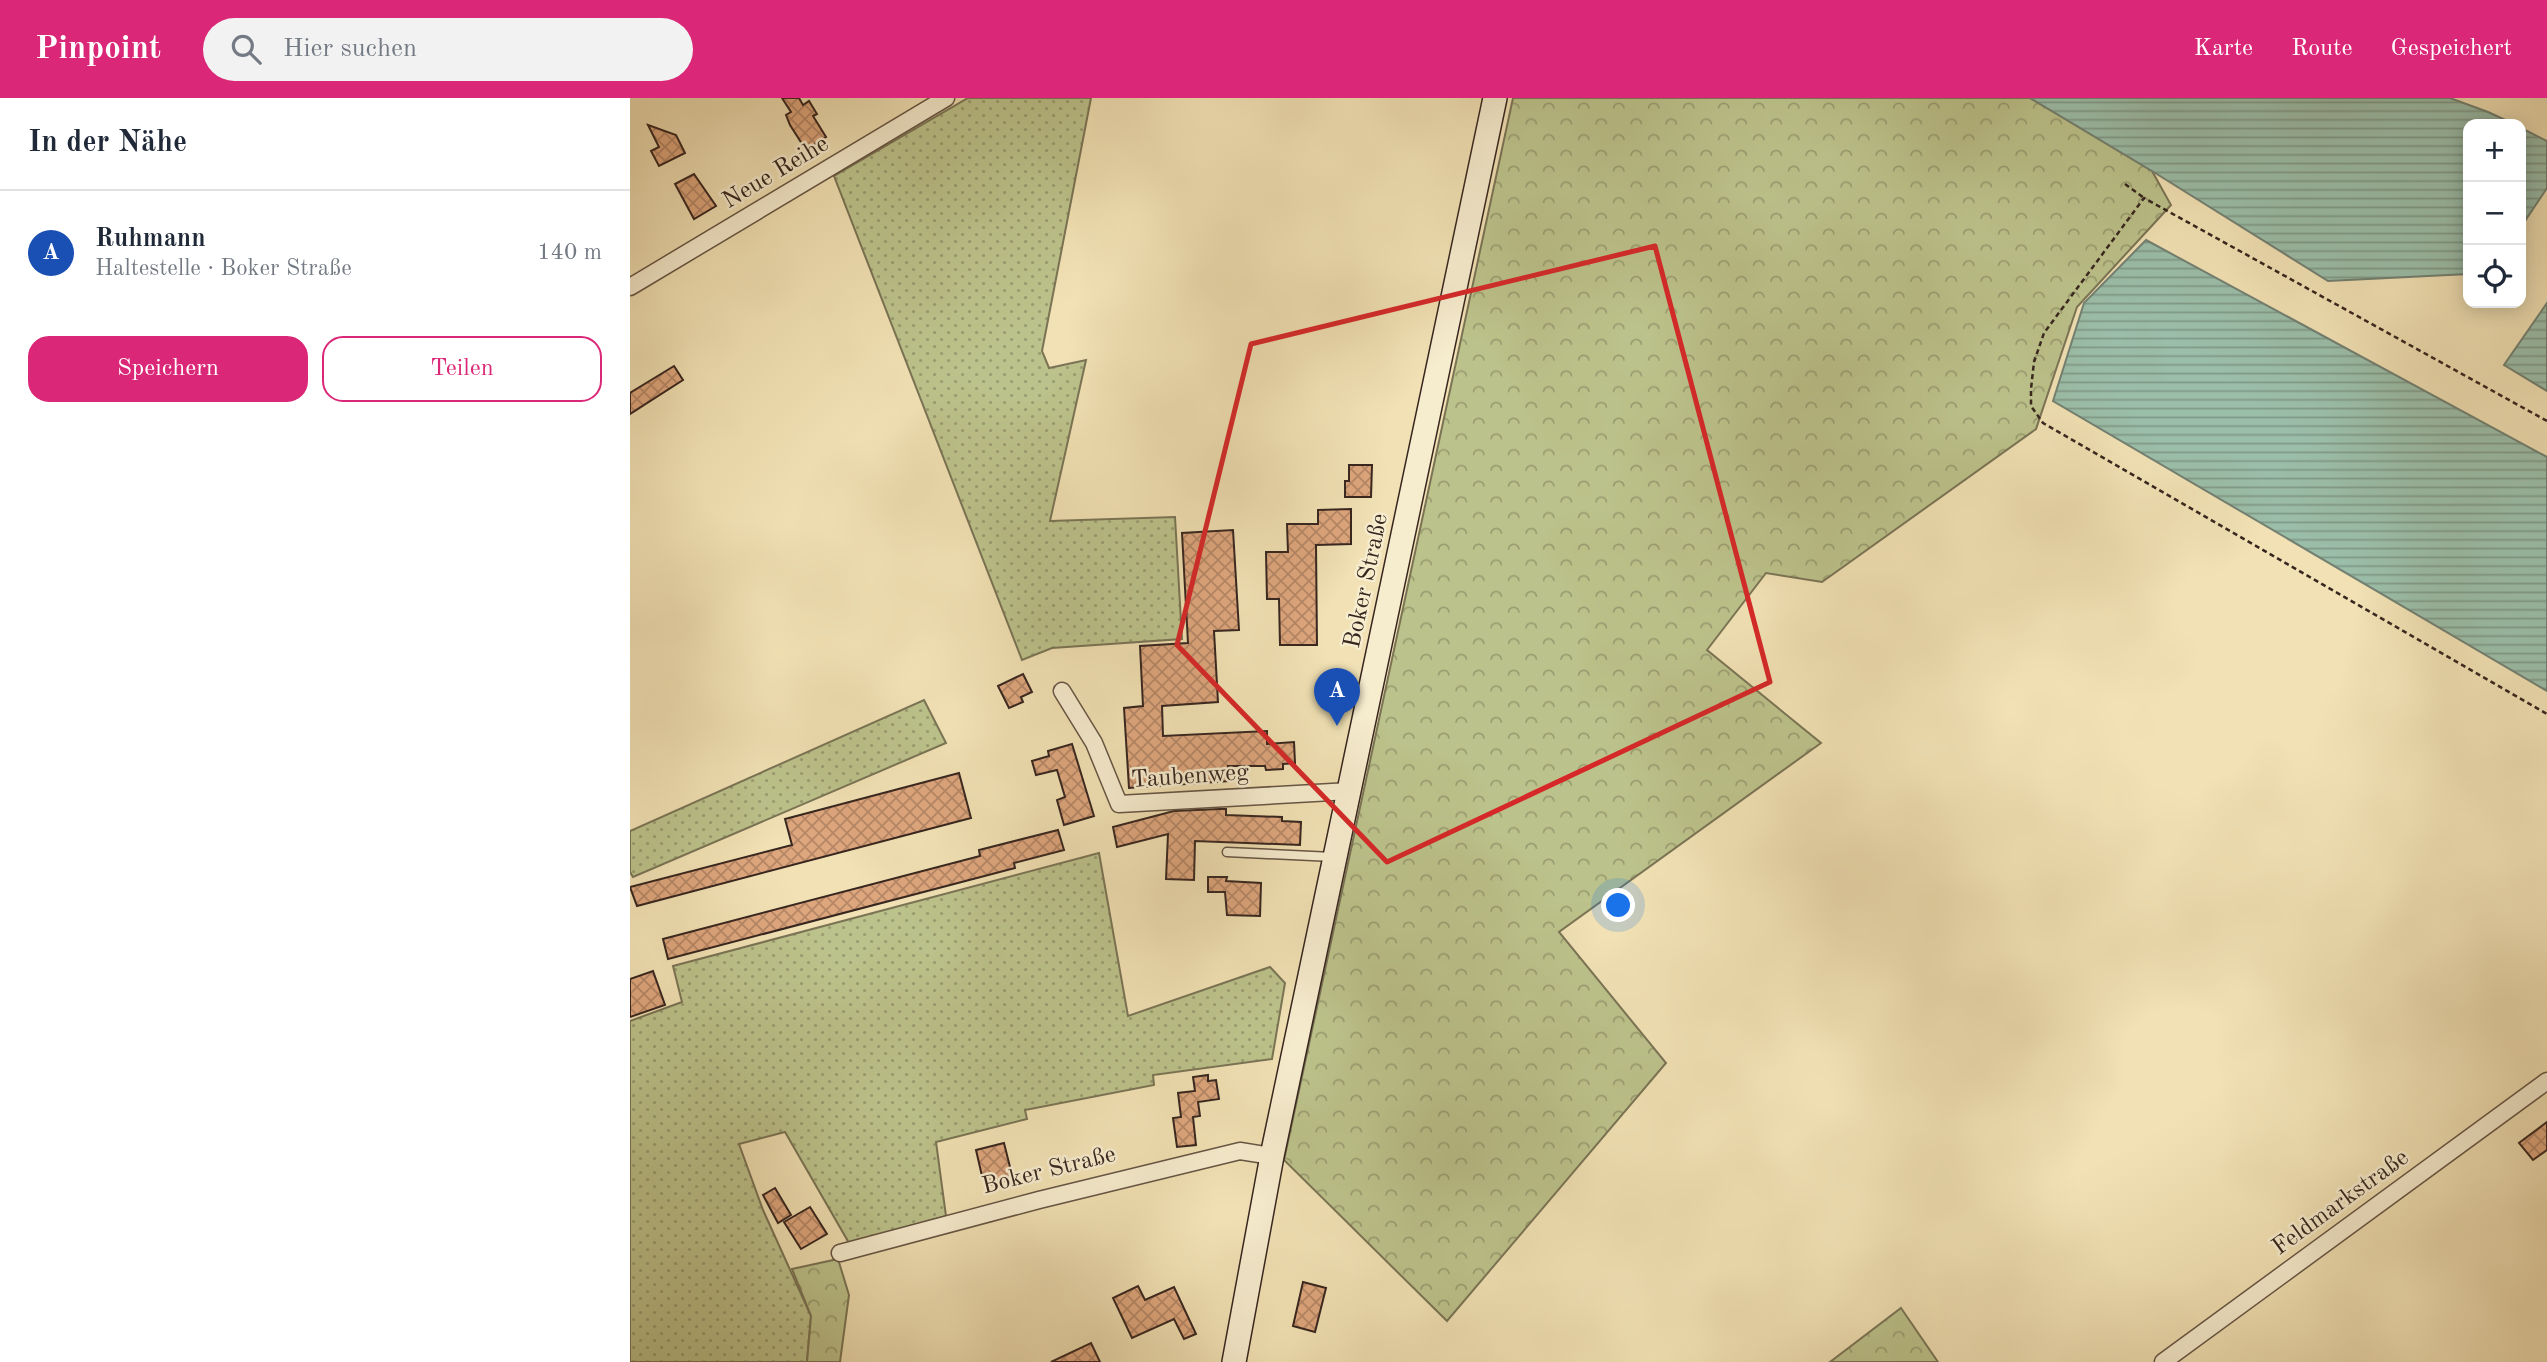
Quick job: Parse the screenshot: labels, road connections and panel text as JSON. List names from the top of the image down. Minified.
{"streets":{"main road":["Boker Straße"],"street":["Neue Reihe","Taubenweg","Feldmarkstraße"]},"crossings":[["Boker Straße","Taubenweg"]],"page":{"header":"Pinpoint","search":"Hier suchen","nav":["Karte","Route","Gespeichert"],"heading":"In der Nähe","map_buttons":["+","−"],"list":[{"mark":"A","name":"Ruhmann","note":"Haltestelle · Boker Straße","value":"140 m"}],"buttons":["Speichern","Teilen"],"pins":"A"}}
